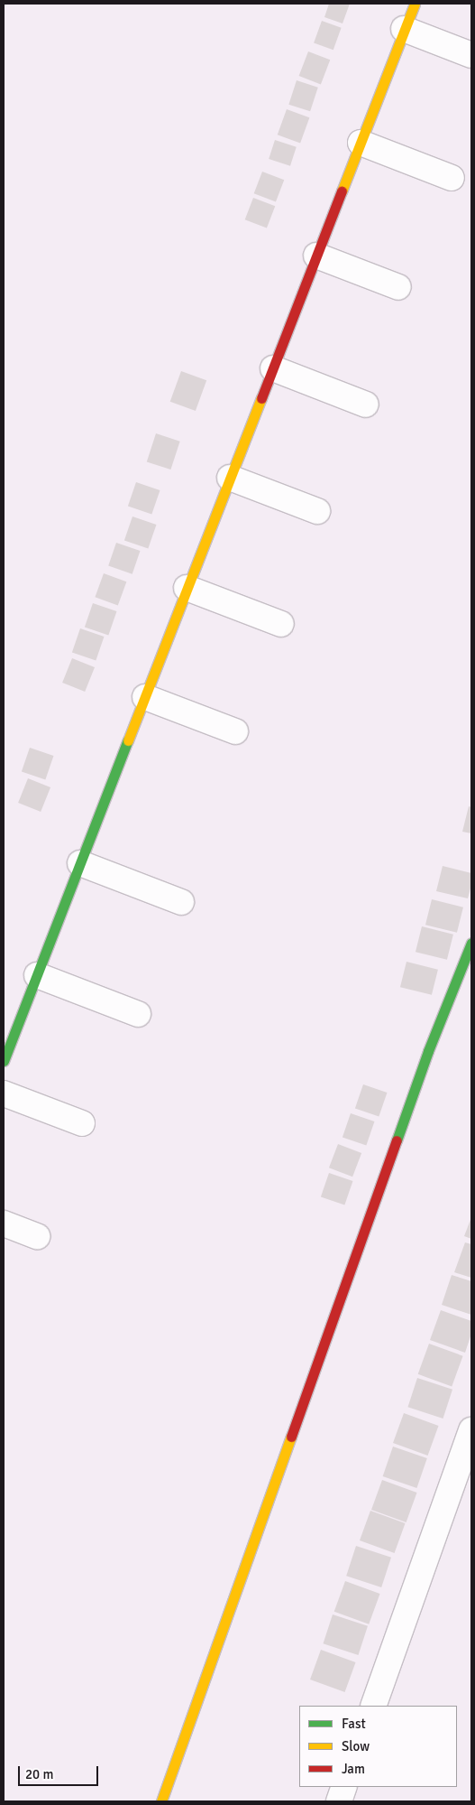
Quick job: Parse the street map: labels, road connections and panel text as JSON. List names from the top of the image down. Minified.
{"legend":["Fast","Slow","Jam"],"scale_bar":"20 m"}
